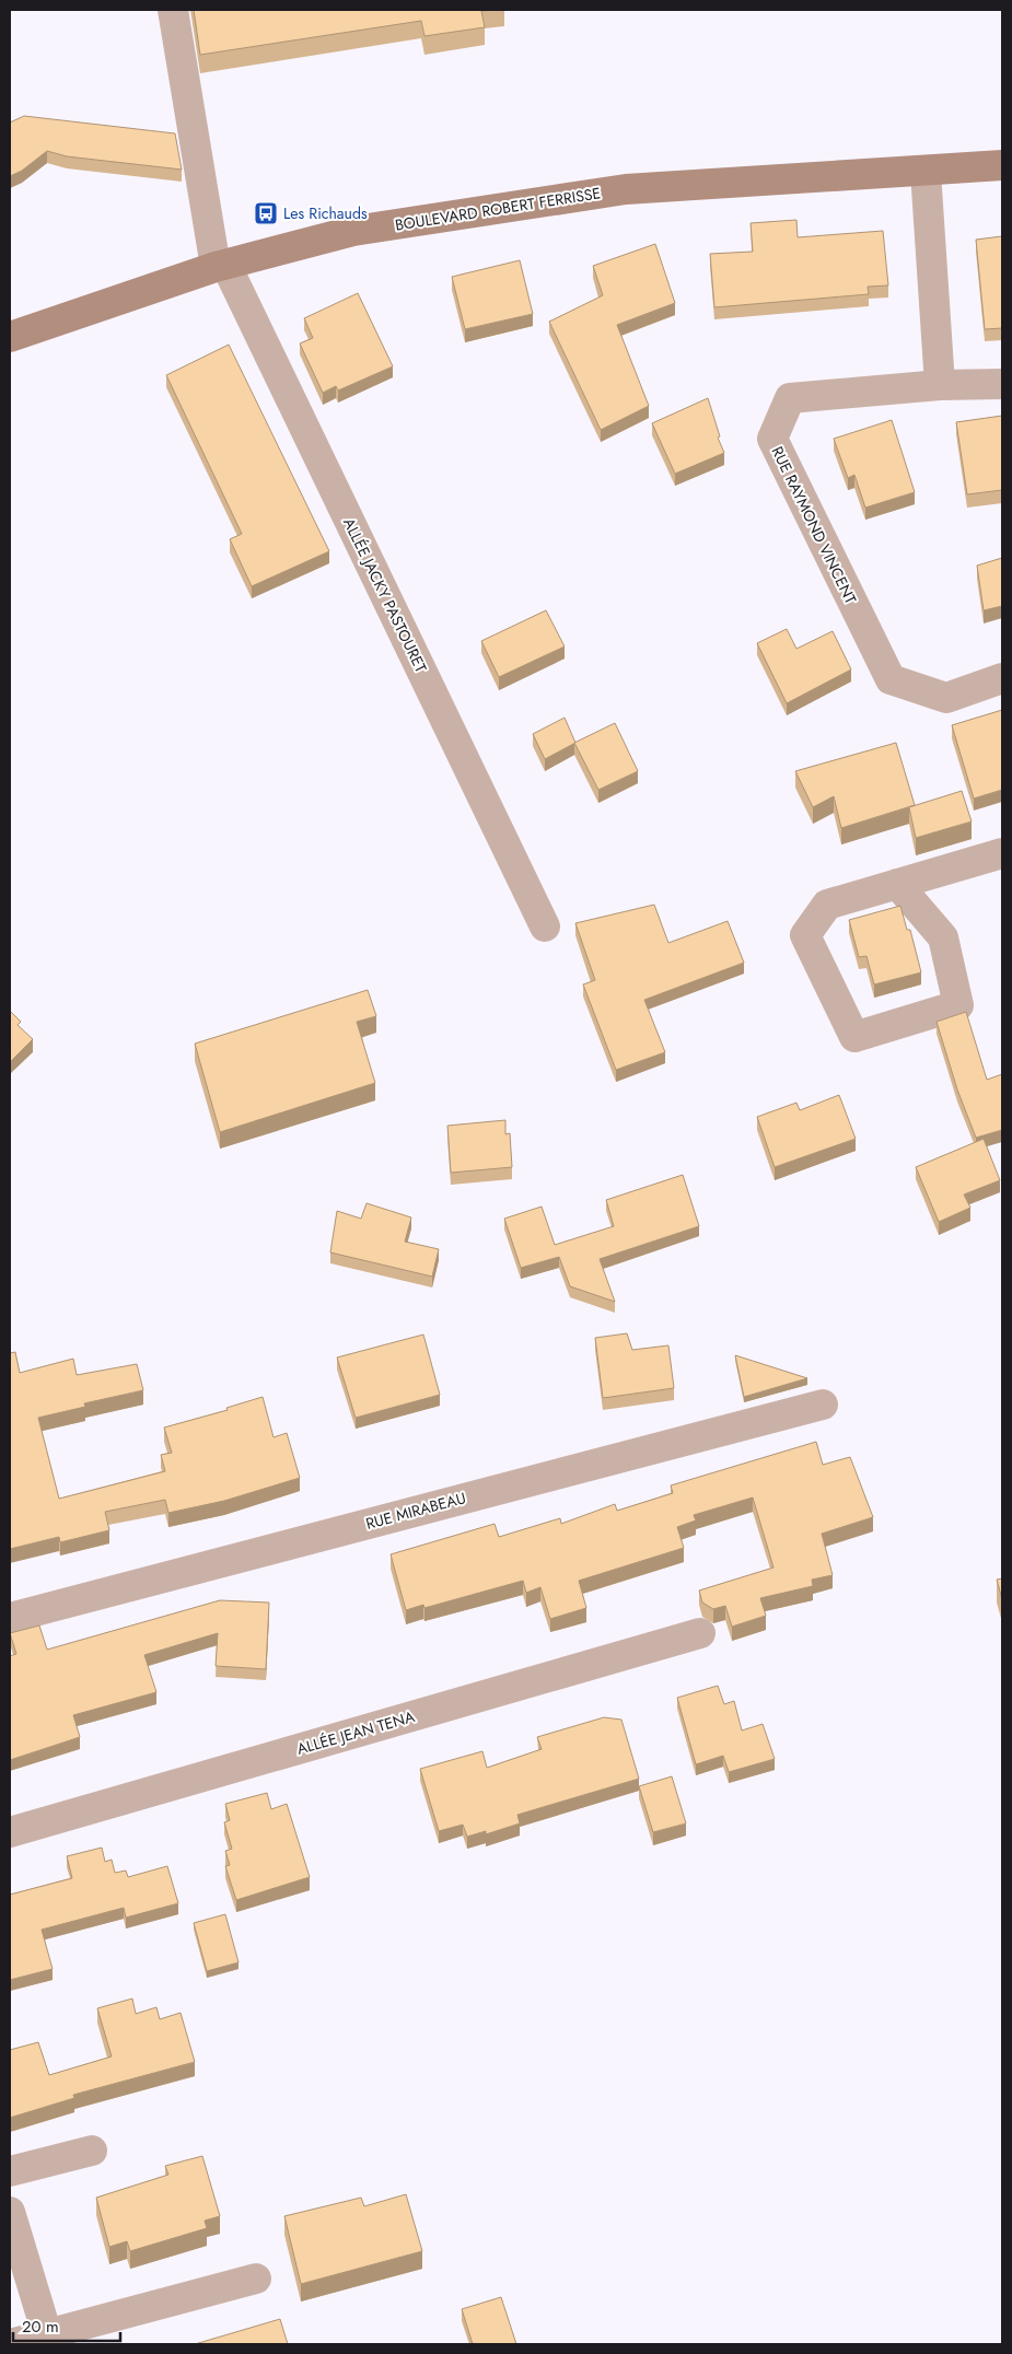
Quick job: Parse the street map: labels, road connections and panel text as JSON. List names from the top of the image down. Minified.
{"streets":{"street":["BOULEVARD ROBERT FERRISSE","RUE RAYMOND VINCENT","ALLÉE JACKY PASTOURET","RUE MIRABEAU","ALLÉE JEAN TENA"]},"crossings":[["BOULEVARD ROBERT FERRISSE","ALLÉE JACKY PASTOURET"]],"places":{"bus stop":["Les Richauds"]},"scale_bar":"20 m"}
